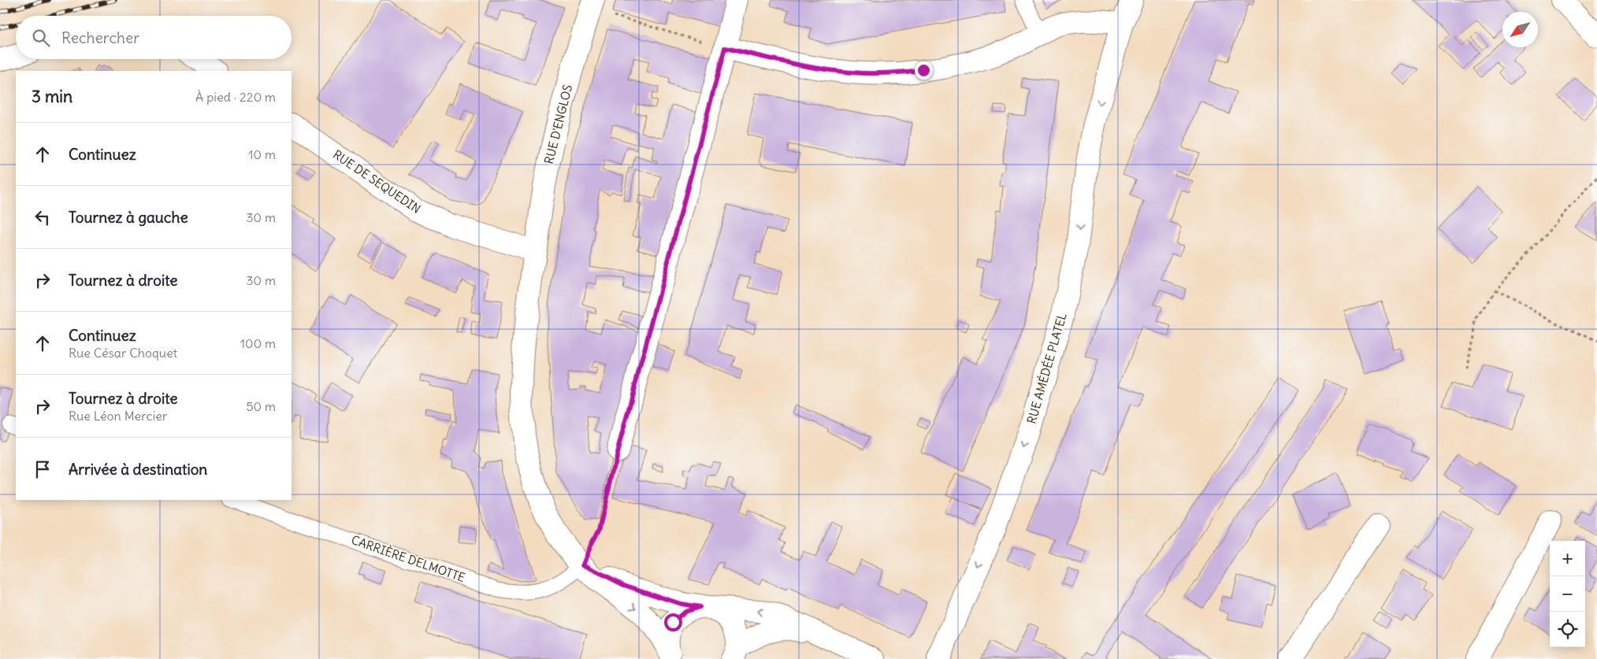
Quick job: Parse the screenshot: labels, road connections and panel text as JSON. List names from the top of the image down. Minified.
{"streets":{"street":["RUE D'ENGLOS","RUE DE SEQUEDIN","RUE AMÉDÉE PLATEL"],"lane":["CARRIÈRE DELMOTTE"]},"crossings":[["RUE D'ENGLOS","RUE DE SEQUEDIN"],["RUE D'ENGLOS","CARRIÈRE DELMOTTE"]],"one_way":["RUE AMÉDÉE PLATEL"],"north":"bottom left","page":{"search":"Rechercher","heading":["3 min","À pied · 220 m"],"list":[["Continuez","10 m"],["Tournez à gauche","30 m"],["Tournez à droite","30 m"],["Continuez","Rue César Choquet","100 m"],["Tournez à droite","Rue Léon Mercier","50 m"],"Arrivée à destination"],"map_buttons":["+","−"]}}
